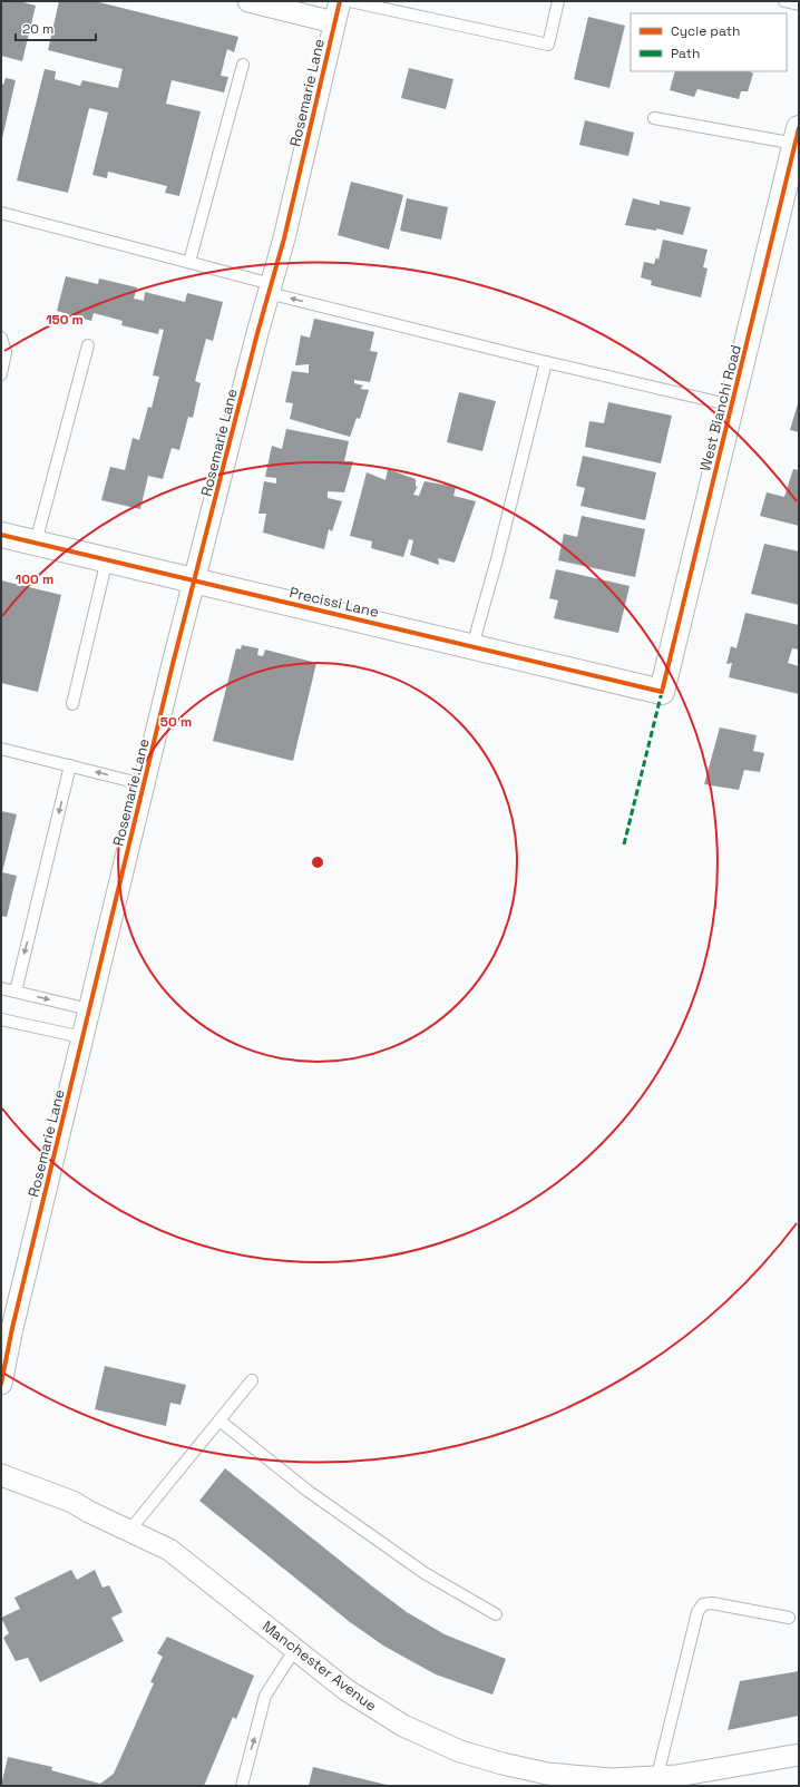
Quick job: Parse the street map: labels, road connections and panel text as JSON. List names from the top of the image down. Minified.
{"streets":{"street":["Rosemarie Lane","West Bianchi Road","Precissi Lane","Manchester Avenue"]},"crossings":[["Rosemarie Lane","Precissi Lane"],["West Bianchi Road","Precissi Lane"]],"legend":["Cycle path","Path"],"scale_bar":"20 m","rings":["150 m","100 m","50 m"]}
